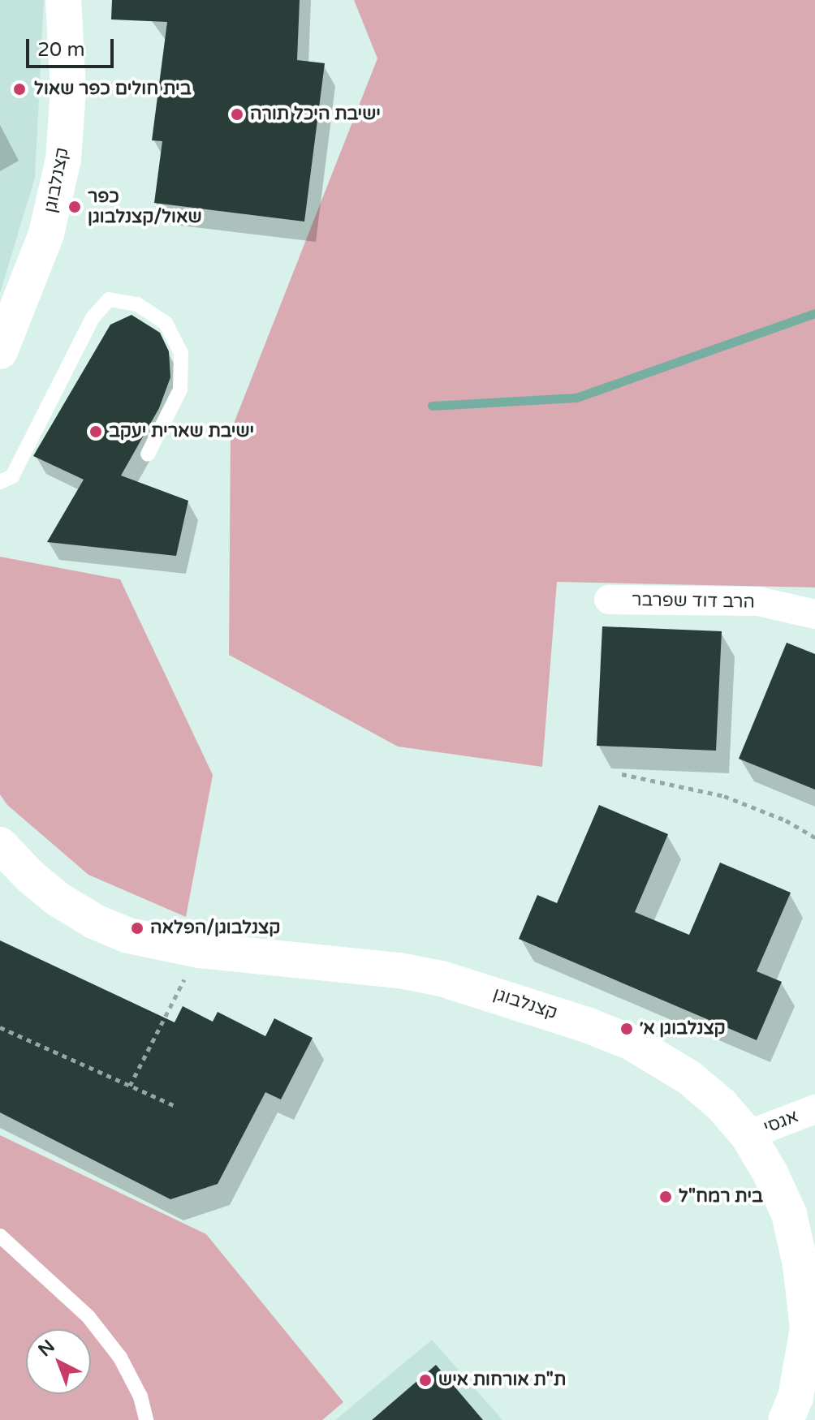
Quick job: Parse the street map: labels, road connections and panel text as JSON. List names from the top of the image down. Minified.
{"streets":{"street":["קצנלבוגן","הרב דוד שפרבר","אגסי"]},"crossings":[["קצנלבוגן","אגסי"]],"places":["בית חולים כפר שאול","ישיבת היכל תורה","כפר שאול/קצנלבוגן","ישיבת שארית יעקב","קצנלבוגן/הפלאה","קצנלבוגן א׳","בית רמח\"ל","ת\"ת אורחות איש"],"scale_bar":"20 m","north":"top left"}
